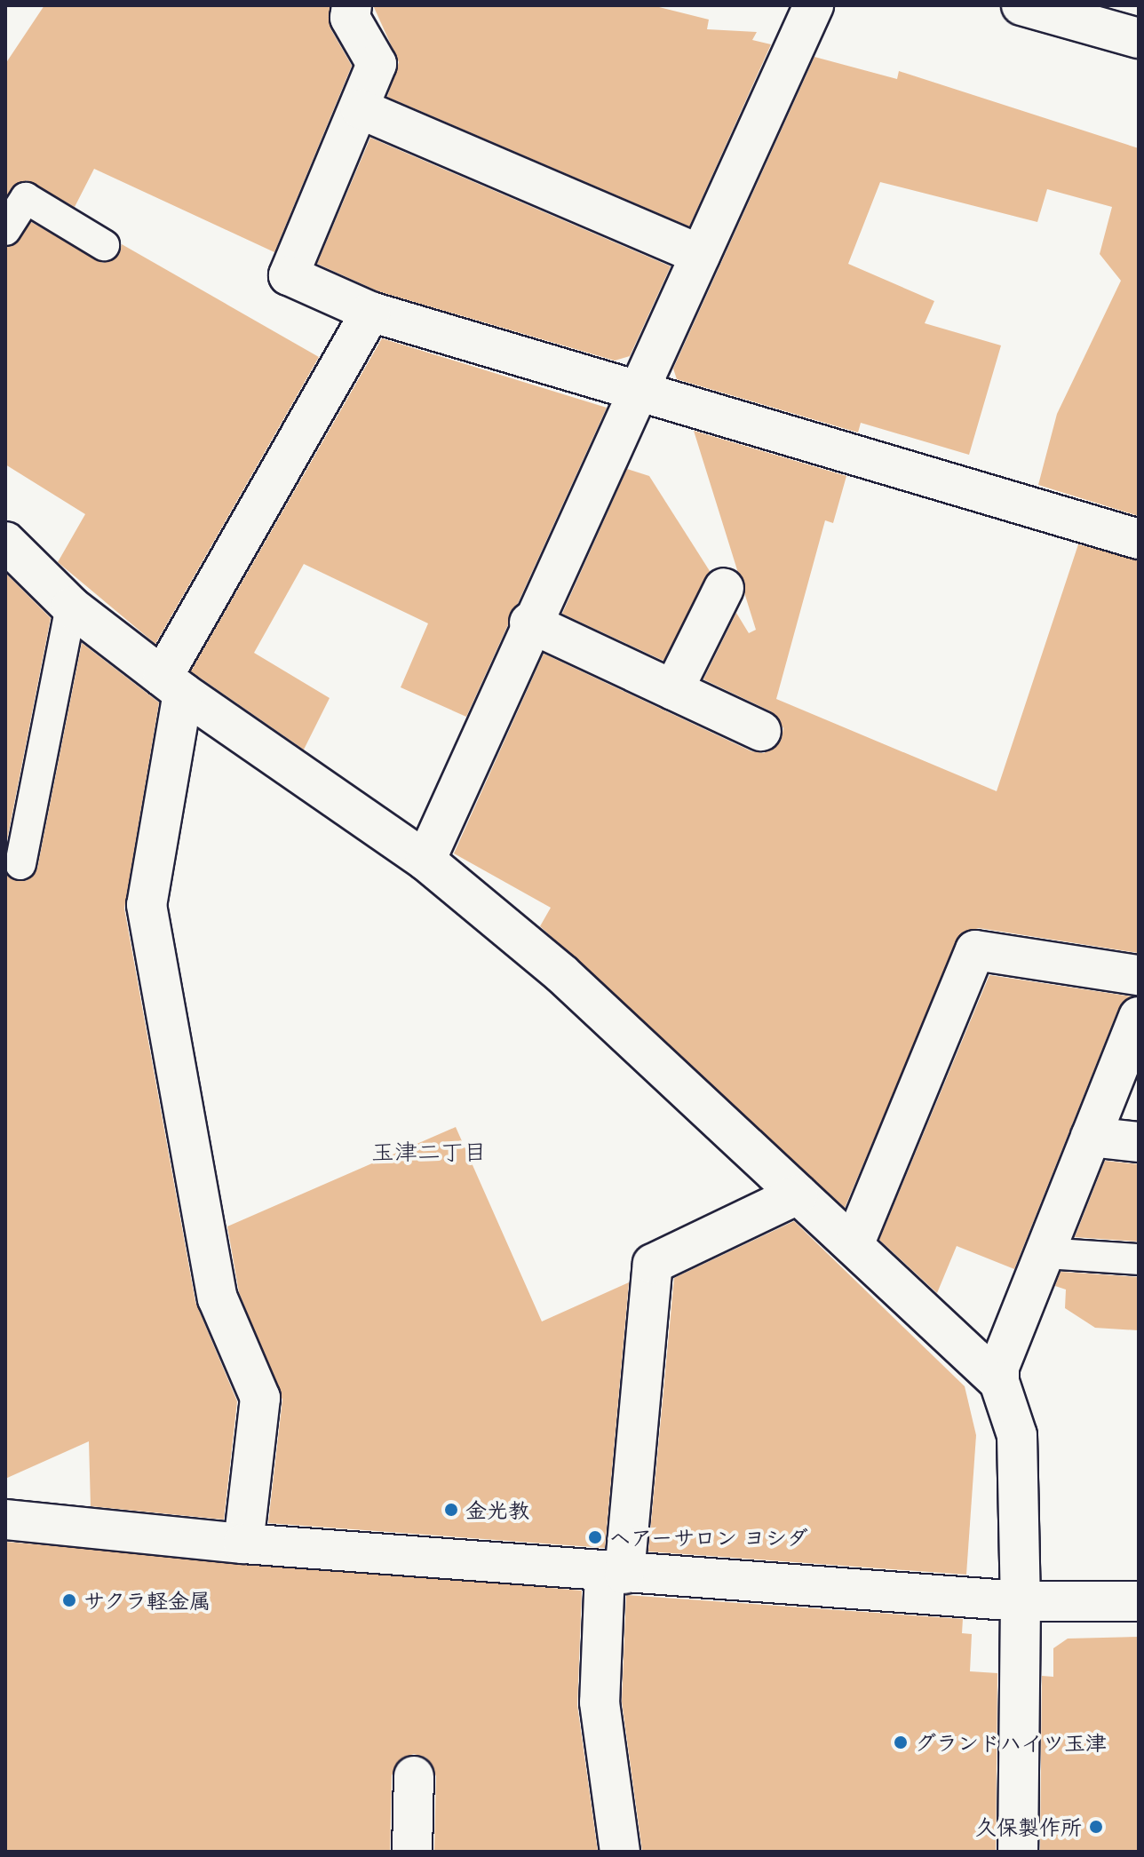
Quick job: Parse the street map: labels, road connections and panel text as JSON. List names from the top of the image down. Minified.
{"districts":["玉津二丁目"],"places":["金光教","ヘアーサロン ヨシダ","サクラ軽金属","グランドハイツ玉津","久保製作所"]}
